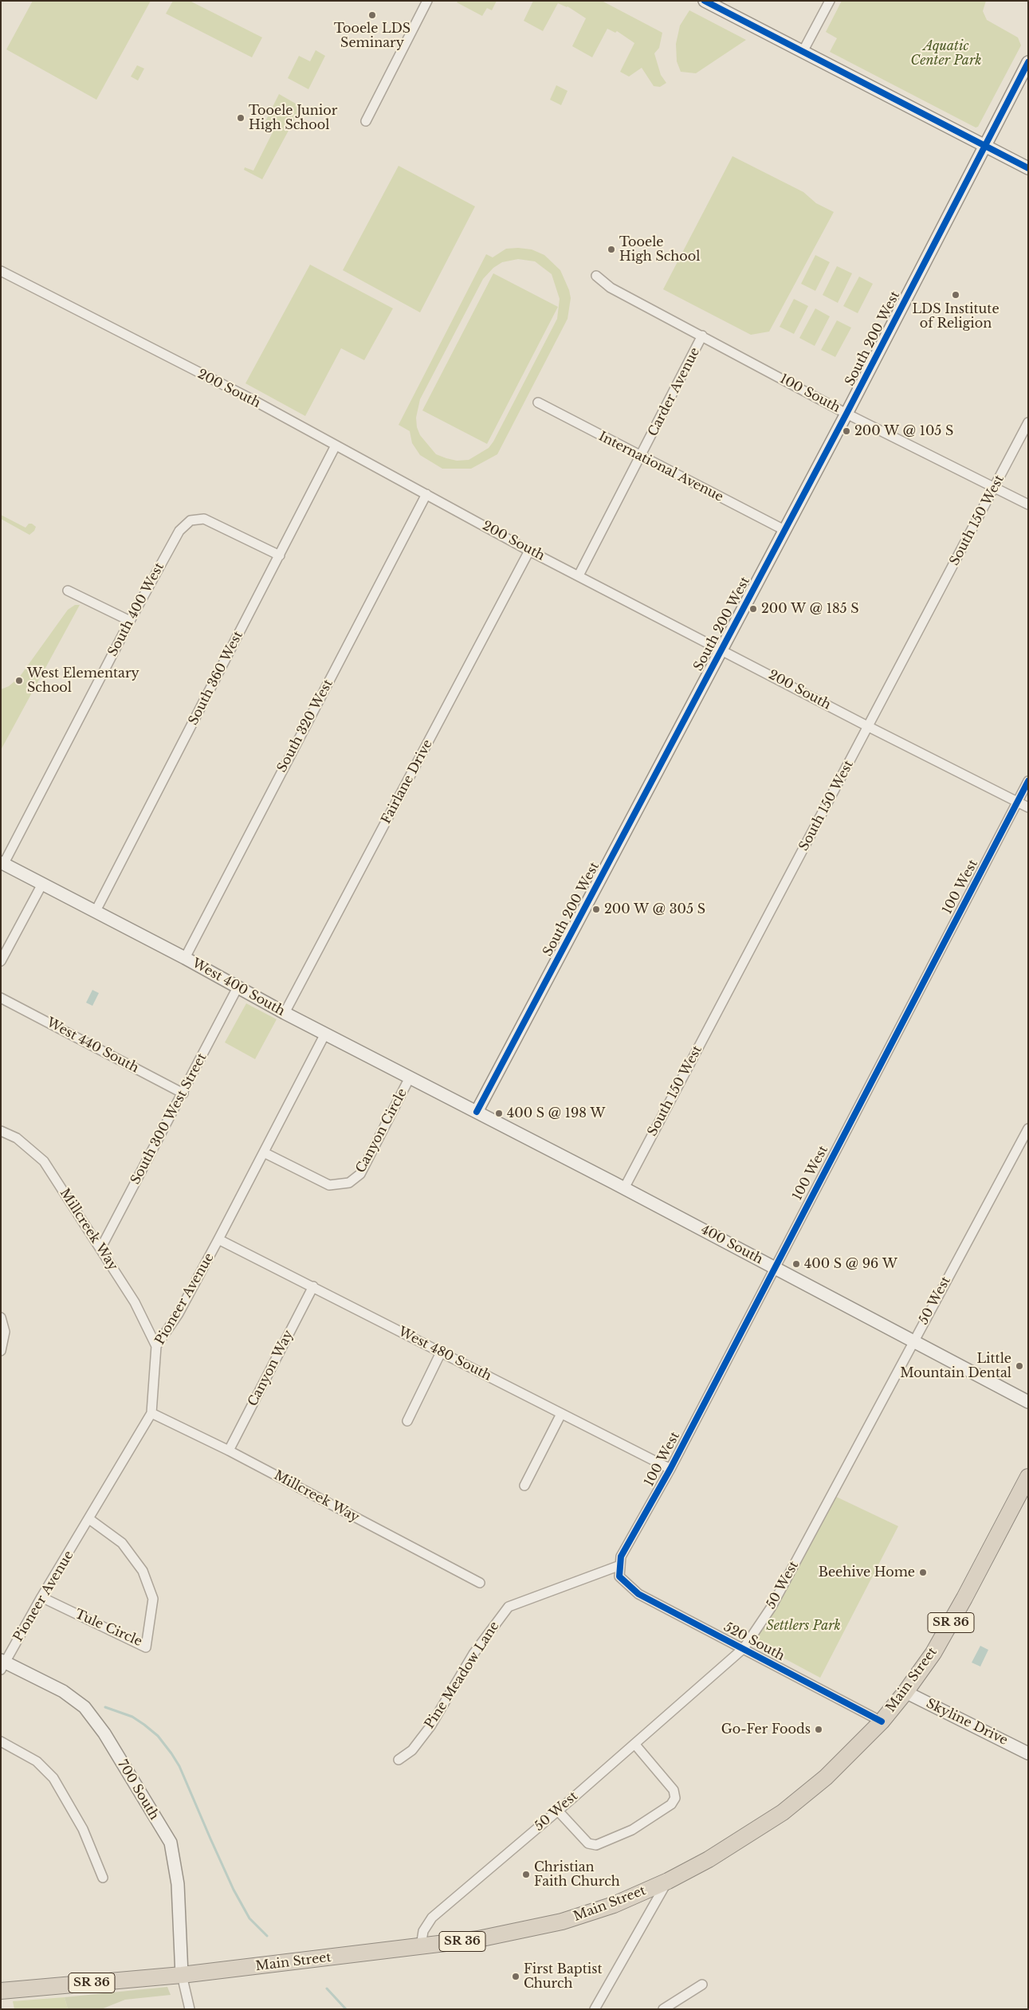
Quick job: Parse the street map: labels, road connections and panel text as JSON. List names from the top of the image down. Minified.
{"streets":{"highway":["SR 36","Main Street"],"street":["South 200 West","200 South","Carder Avenue","100 South","International Avenue","South 150 West","South 400 West","South 360 West","South 320 West","Fairlane Drive","100 West","West 400 South","West 440 South","South 300 West Street","Canyon Circle","Millcreek Way","400 South","Pioneer Avenue","50 West","West 480 South","Canyon Way","Tule Circle","520 South","Pine Meadow Lane","Skyline Drive","700 South"]},"crossings":[["South 200 West","200 South"],["South 200 West","100 South"],["South 200 West","International Avenue"],["South 200 West","West 400 South"],["South 200 West","400 South"],["200 South","Carder Avenue"],["200 South","South 150 West"],["200 South","South 360 West"],["200 South","South 320 West"],["200 South","Fairlane Drive"],["200 South","100 West"],["Carder Avenue","100 South"],["Carder Avenue","International Avenue"],["100 South","South 150 West"],["South 150 West","400 South"],["South 400 West","South 360 West"],["South 400 West","West 400 South"],["South 360 West","West 400 South"],["South 320 West","West 400 South"],["Fairlane Drive","West 400 South"],["100 West","400 South"],["100 West","West 480 South"],["100 West","520 South"],["100 West","Pine Meadow Lane"],["West 400 South","South 300 West Street"],["West 400 South","Canyon Circle"],["West 400 South","400 South"],["West 400 South","Pioneer Avenue"],["West 440 South","South 300 West Street"],["South 300 West Street","Millcreek Way"],["Canyon Circle","Pioneer Avenue"],["Millcreek Way","Pioneer Avenue"],["Millcreek Way","Canyon Way"],["400 South","50 West"],["Pioneer Avenue","West 480 South"],["Pioneer Avenue","Tule Circle"],["Pioneer Avenue","700 South"],["50 West","520 South"],["50 West","Main Street"],["West 480 South","Canyon Way"],["520 South","Main Street"],["Main Street","Skyline Drive"],["Main Street","700 South"]],"parks":["Aquatic Center Park","Settlers Park"],"places":["Tooele LDS Seminary","Tooele Junior High School","Tooele High School","LDS Institute of Religion","200 W @ 105 S","200 W @ 185 S","West Elementary School","200 W @ 305 S","400 S @ 198 W","400 S @ 96 W","Little Mountain Dental","Beehive Home","Go-Fer Foods","Christian Faith Church","First Baptist Church"]}
